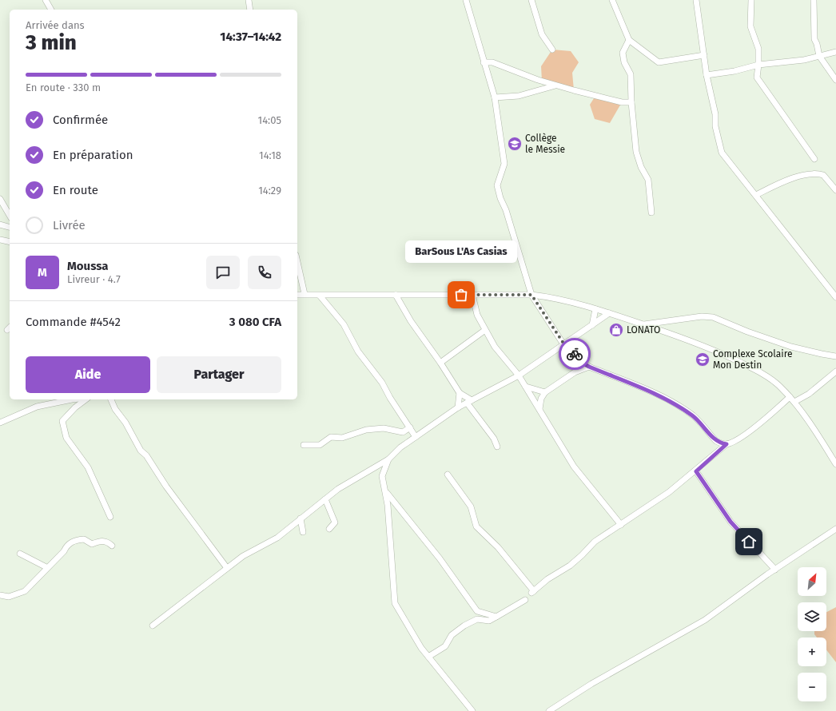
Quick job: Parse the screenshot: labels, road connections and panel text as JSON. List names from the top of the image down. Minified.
{"places":{"school or university":["Collège le Messie","Complexe Scolaire Mon Destin"],"other":["BarSous L'As Casias"],"shop":["LONATO"]},"north":"top right","page":{"heading":["3 min","Arrivée dans","14:37–14:42"],"panel":["Moussa","Livreur · 4.7","Commande #4542","3 080 CFA"],"bar":"En route · 330 m","list":[["Confirmée","14:05"],["En préparation","14:18"],["En route","14:29"],"Livrée"],"bubble":"BarSous L'As Casias","round":"M","buttons":["Aide","Partager"],"map_buttons":["+","−"]}}
